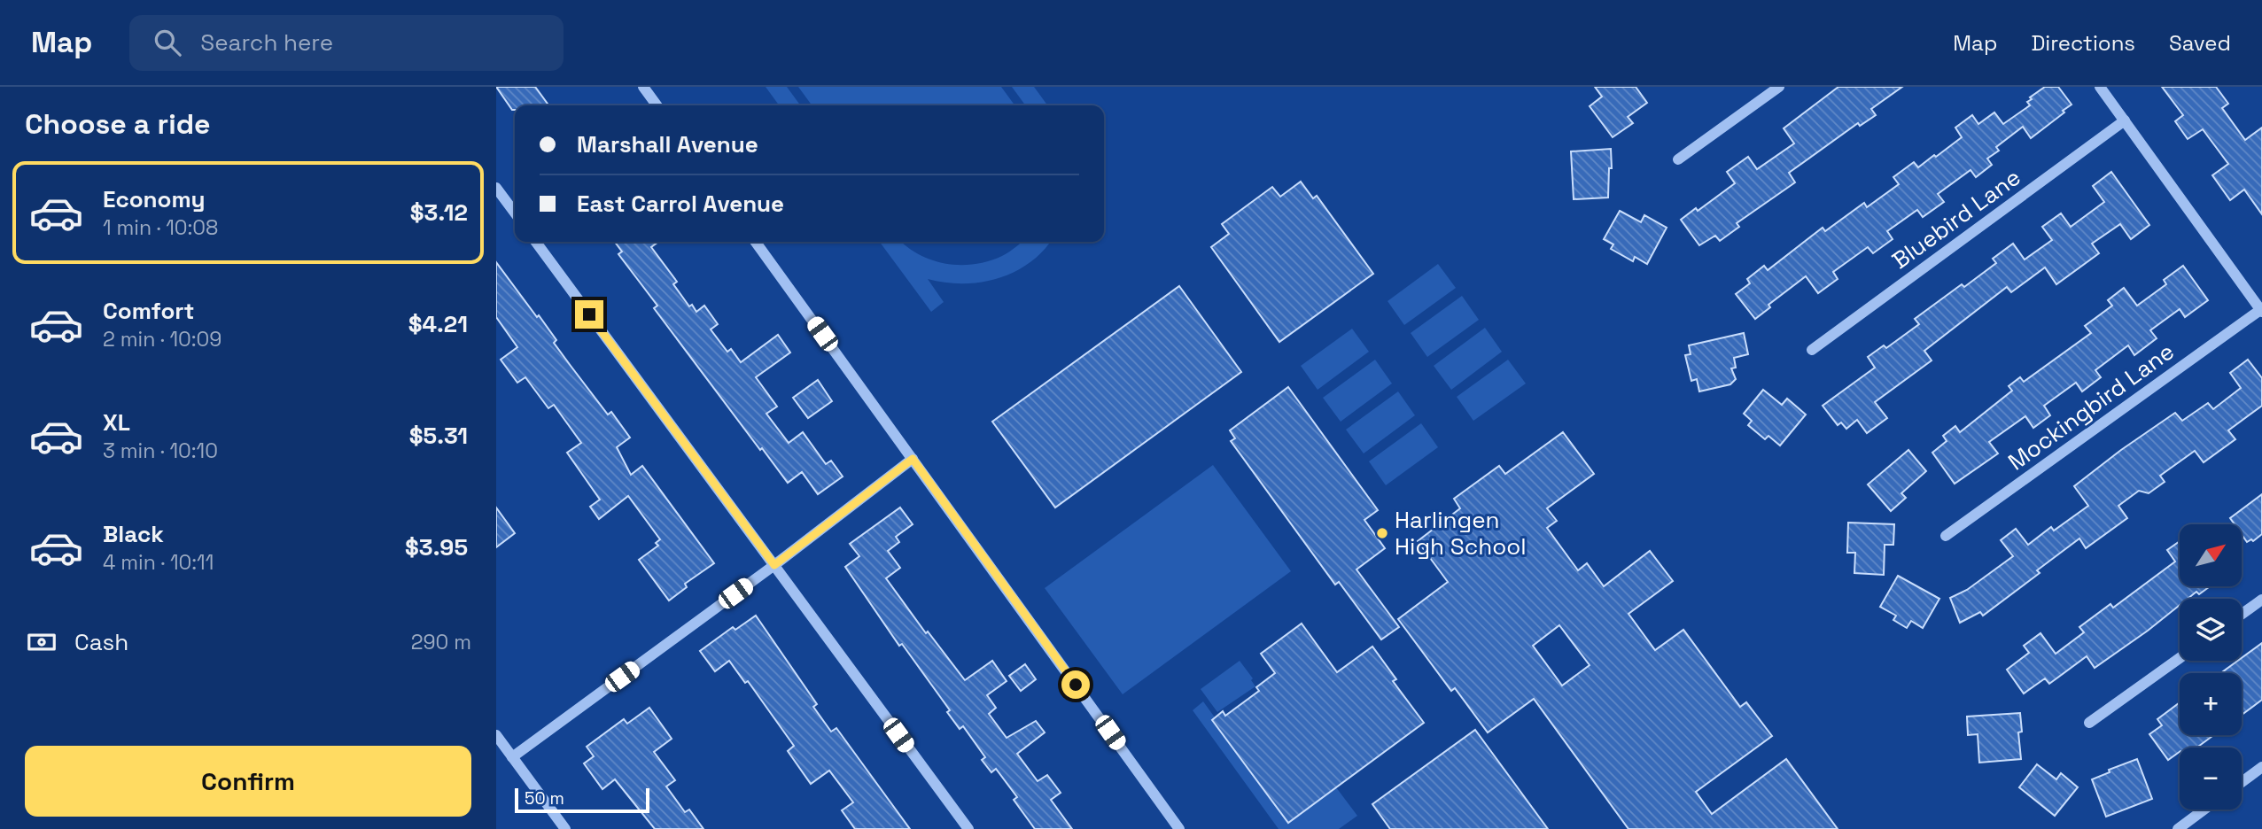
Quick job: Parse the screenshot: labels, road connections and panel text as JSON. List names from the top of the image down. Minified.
{"streets":{"street":["Bluebird Lane","Mockingbird Lane"]},"places":["Harlingen High School"],"scale_bar":"50 m","north":"top right","page":{"header":"Map","search":"Search here","nav":["Map","Directions","Saved"],"heading":"Choose a ride","banner":["Marshall Avenue","East Carrol Avenue"],"list":[{"name":"Economy","note":"1 min · 10:08","value":"$3.12"},{"name":"Comfort","note":"2 min · 10:09","value":"$4.21"},{"name":"XL","note":"3 min · 10:10","value":"$5.31"},{"name":"Black","note":"4 min · 10:11","value":"$3.95"}],"map_buttons":["+","−"],"pay":["Cash","290 m"],"buttons":"Confirm","scale":"50 m"}}
